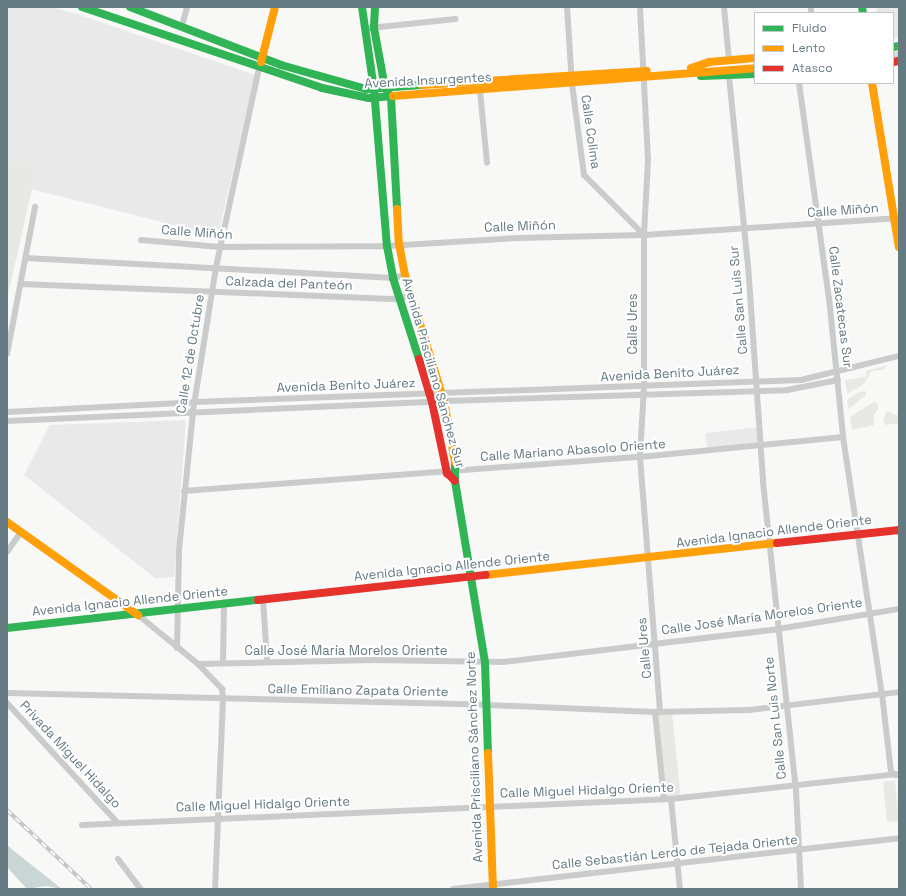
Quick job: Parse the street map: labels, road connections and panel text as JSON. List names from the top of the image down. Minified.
{"streets":{"main road":["Avenida Insurgentes","Avenida Prisciliano Sánchez Sur","Avenida Ignacio Allende Oriente","Avenida Prisciliano Sánchez Norte"],"street":["Calle Colima","Calle Miñón","Calzada del Panteón","Calle San Luis Sur","Calle Zacatecas Sur","Calle Ures","Calle 12 de Octubre","Avenida Benito Juárez","Calle Mariano Abasolo Oriente","Calle José María Morelos Oriente","Calle Emiliano Zapata Oriente","Calle San Luis Norte","Privada Miguel Hidalgo","Calle Miguel Hidalgo Oriente","Calle Sebastián Lerdo de Tejada Oriente"]},"crossings":[["Avenida Insurgentes","Calle Colima"],["Avenida Insurgentes","Calle San Luis Sur"],["Avenida Insurgentes","Calle Ures"],["Avenida Insurgentes","Calle 12 de Octubre"],["Avenida Insurgentes","Avenida Prisciliano Sánchez Sur"],["Calle Colima","Calle Miñón"],["Calle Colima","Calle Ures"],["Calle Miñón","Calle San Luis Sur"],["Calle Miñón","Calle Zacatecas Sur"],["Calle Miñón","Calle Ures"],["Calle Miñón","Calle 12 de Octubre"],["Calle Miñón","Avenida Prisciliano Sánchez Sur"],["Calzada del Panteón","Calle 12 de Octubre"],["Calzada del Panteón","Avenida Prisciliano Sánchez Sur"],["Calle San Luis Sur","Avenida Benito Juárez"],["Calle San Luis Sur","Calle Mariano Abasolo Oriente"],["Calle San Luis Sur","Avenida Ignacio Allende Oriente"],["Calle San Luis Sur","Calle San Luis Norte"],["Calle Zacatecas Sur","Avenida Benito Juárez"],["Calle Zacatecas Sur","Calle Mariano Abasolo Oriente"],["Calle Zacatecas Sur","Avenida Ignacio Allende Oriente"],["Calle Zacatecas Sur","Calle José María Morelos Oriente"],["Calle Zacatecas Sur","Calle Emiliano Zapata Oriente"],["Calle Zacatecas Sur","Calle Miguel Hidalgo Oriente"],["Calle Ures","Avenida Benito Juárez"],["Calle Ures","Calle Mariano Abasolo Oriente"],["Calle Ures","Avenida Ignacio Allende Oriente"],["Calle Ures","Calle José María Morelos Oriente"],["Calle Ures","Calle Emiliano Zapata Oriente"],["Calle Ures","Calle Miguel Hidalgo Oriente"],["Calle 12 de Octubre","Avenida Benito Juárez"],["Calle 12 de Octubre","Calle Mariano Abasolo Oriente"],["Calle 12 de Octubre","Avenida Ignacio Allende Oriente"],["Avenida Prisciliano Sánchez Sur","Avenida Benito Juárez"],["Avenida Prisciliano Sánchez Sur","Calle Mariano Abasolo Oriente"],["Avenida Prisciliano Sánchez Sur","Avenida Ignacio Allende Oriente"],["Avenida Prisciliano Sánchez Sur","Avenida Prisciliano Sánchez Norte"],["Avenida Ignacio Allende Oriente","Calle San Luis Norte"],["Avenida Ignacio Allende Oriente","Avenida Prisciliano Sánchez Norte"],["Calle José María Morelos Oriente","Calle San Luis Norte"],["Calle José María Morelos Oriente","Avenida Prisciliano Sánchez Norte"],["Calle Emiliano Zapata Oriente","Calle San Luis Norte"],["Calle Emiliano Zapata Oriente","Avenida Prisciliano Sánchez Norte"],["Calle San Luis Norte","Calle Miguel Hidalgo Oriente"],["Calle San Luis Norte","Calle Sebastián Lerdo de Tejada Oriente"],["Privada Miguel Hidalgo","Calle Miguel Hidalgo Oriente"],["Avenida Prisciliano Sánchez Norte","Calle Miguel Hidalgo Oriente"],["Avenida Prisciliano Sánchez Norte","Calle Sebastián Lerdo de Tejada Oriente"]],"legend":["Fluido","Lento","Atasco"]}
